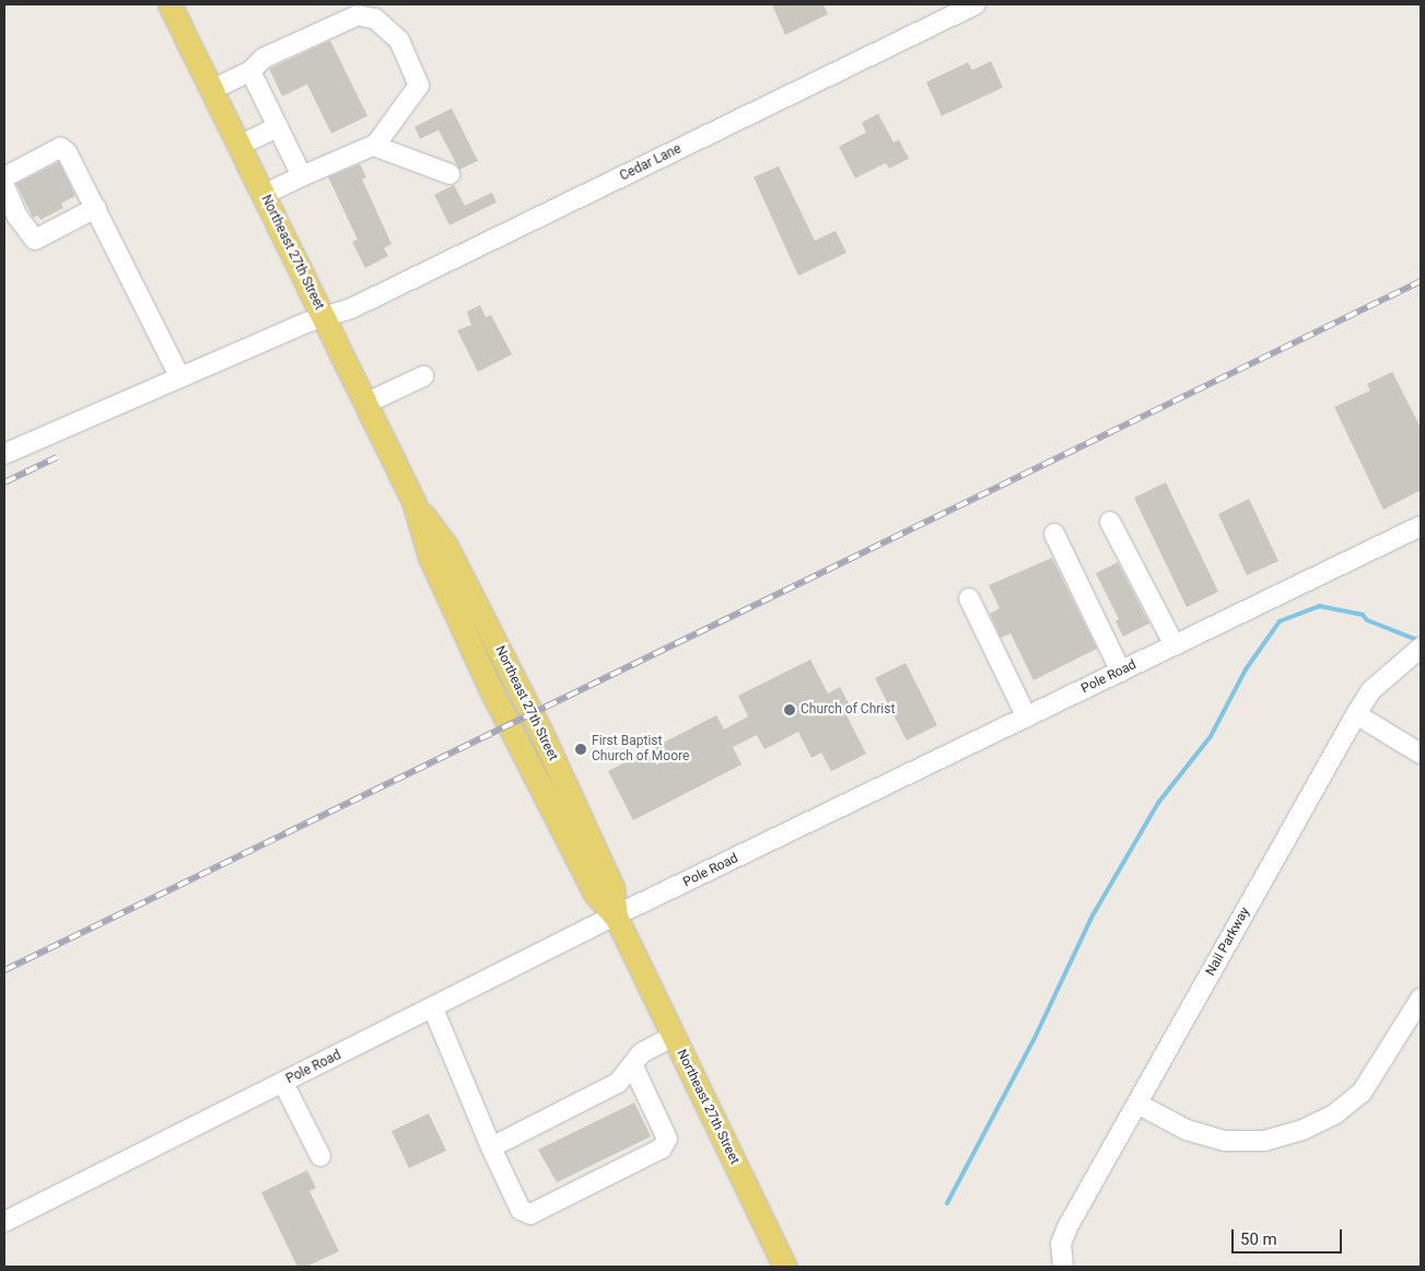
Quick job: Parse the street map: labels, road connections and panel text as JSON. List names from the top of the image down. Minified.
{"streets":{"main road":["Northeast 27th Street"],"street":["Cedar Lane","Pole Road","Nail Parkway"]},"crossings":[["Cedar Lane","Northeast 27th Street"],["Northeast 27th Street","Pole Road"]],"places":["Church of Christ","First Baptist Church of Moore"],"scale_bar":"50 m"}
